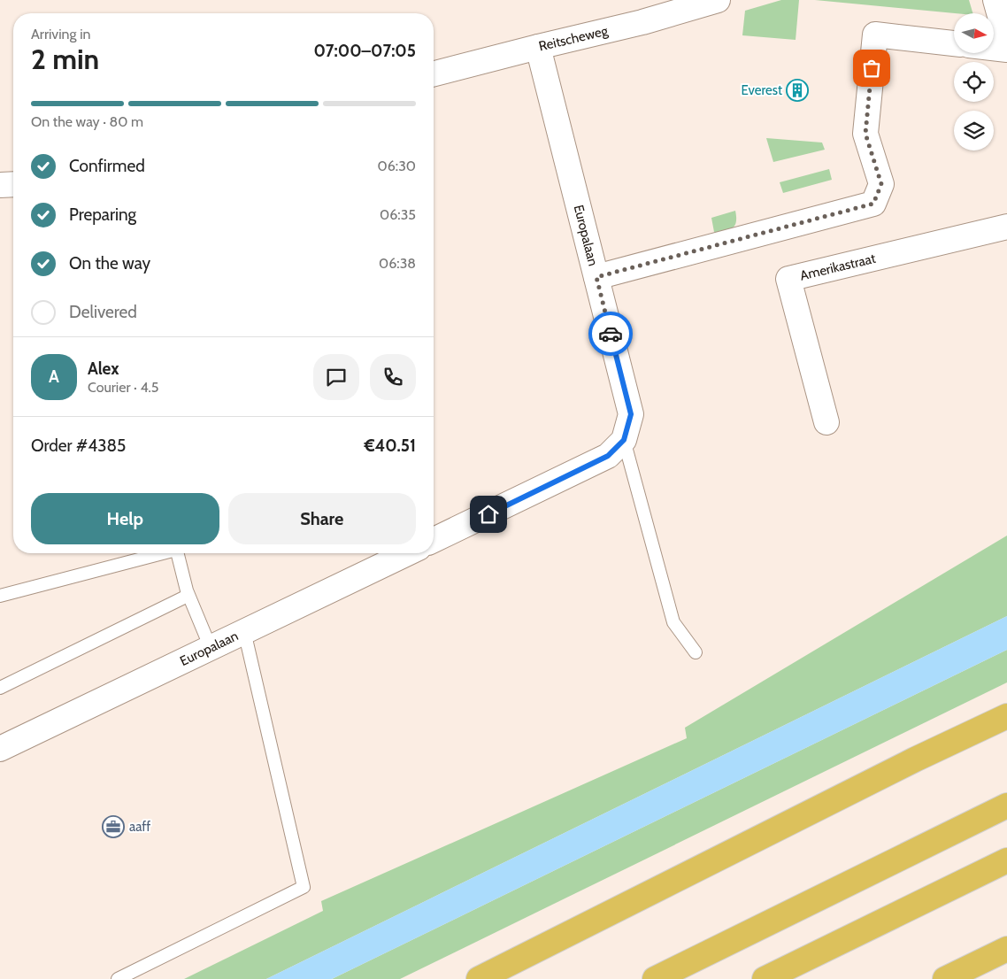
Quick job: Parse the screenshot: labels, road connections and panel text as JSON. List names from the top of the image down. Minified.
{"streets":{"street":["Reitscheweg","Europalaan","Amerikastraat"]},"crossings":[["Reitscheweg","Europalaan"]],"places":{"building":["Everest"],"office":["aaff"]},"north":"right","page":{"heading":["2 min","Arriving in","07:00–07:05"],"panel":["Alex","Courier · 4.5","Order #4385","€40.51"],"bar":"On the way · 80 m","list":[["Confirmed","06:30"],["Preparing","06:35"],["On the way","06:38"],"Delivered"],"round":"A","buttons":["Help","Share"]}}
